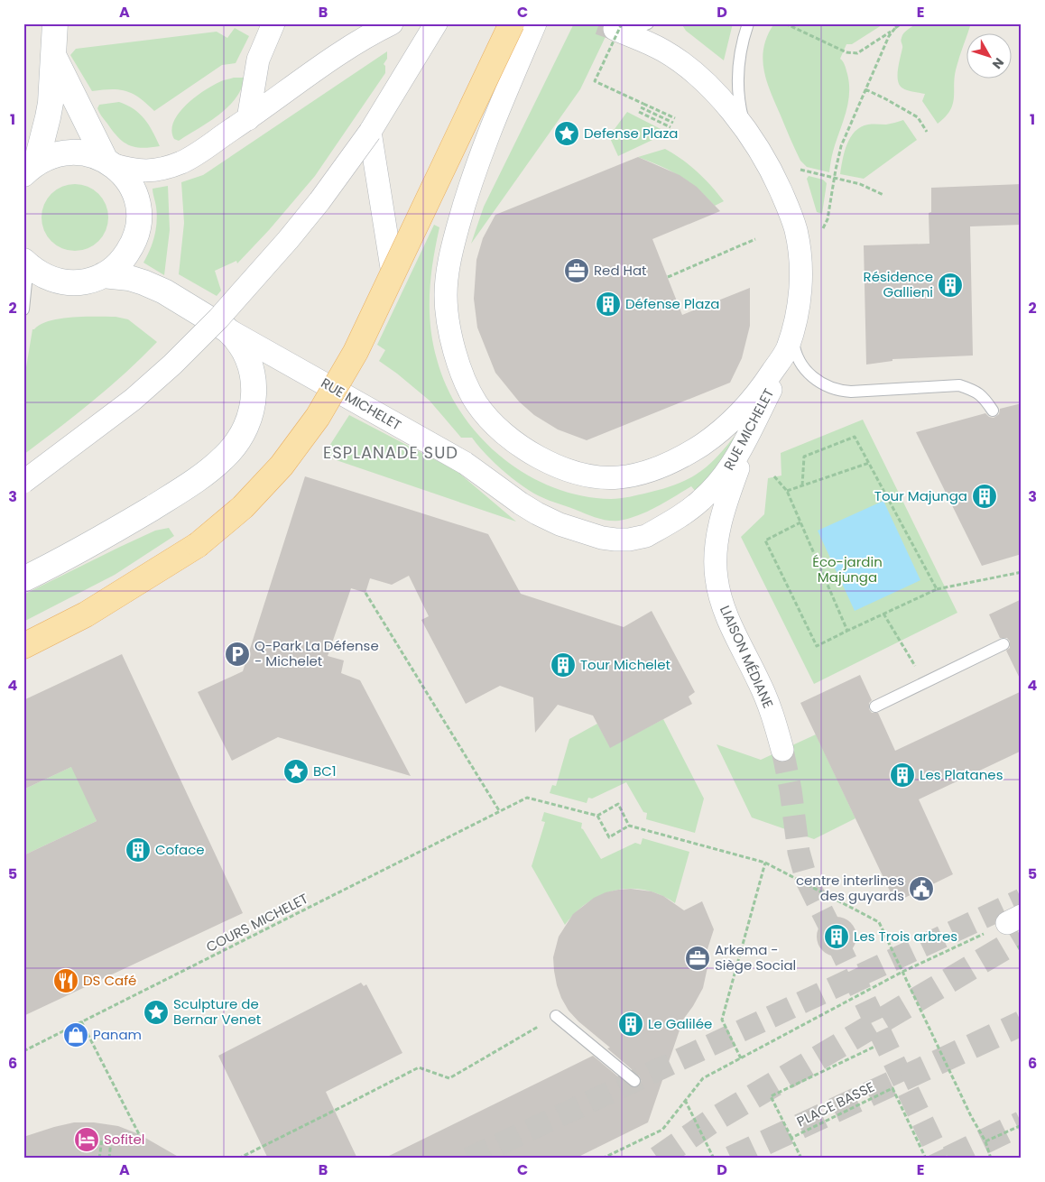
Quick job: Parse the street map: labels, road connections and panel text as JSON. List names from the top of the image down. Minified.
{"streets":{"main road":["RUE MICHELET"],"street":["LIAISON MÉDIANE"],"path":["COURS MICHELET","PLACE BASSE"]},"crossings":[["RUE MICHELET","LIAISON MÉDIANE"]],"districts":["ESPLANADE SUD"],"parks":["Éco-jardin Majunga"],"places":{"place":["Defense Plaza","BC1","Sculpture de Bernar Venet"],"office":["Red Hat","Arkema - Siège Social"],"building":["Résidence Gallieni","Défense Plaza","Tour Majunga","Tour Michelet","Les Platanes","Coface","Les Trois arbres","Le Galilée"],"parking":["Q-Park La Défense - Michelet"],"public building":["centre interlines des guyards"],"restaurant":["DS Café"],"shop":["Panam"],"hotel":["Sofitel"]},"north":"bottom right","grid":{"columns":["A","B","C","D","E"],"rows":["1","2","3","4","5","6"]}}
